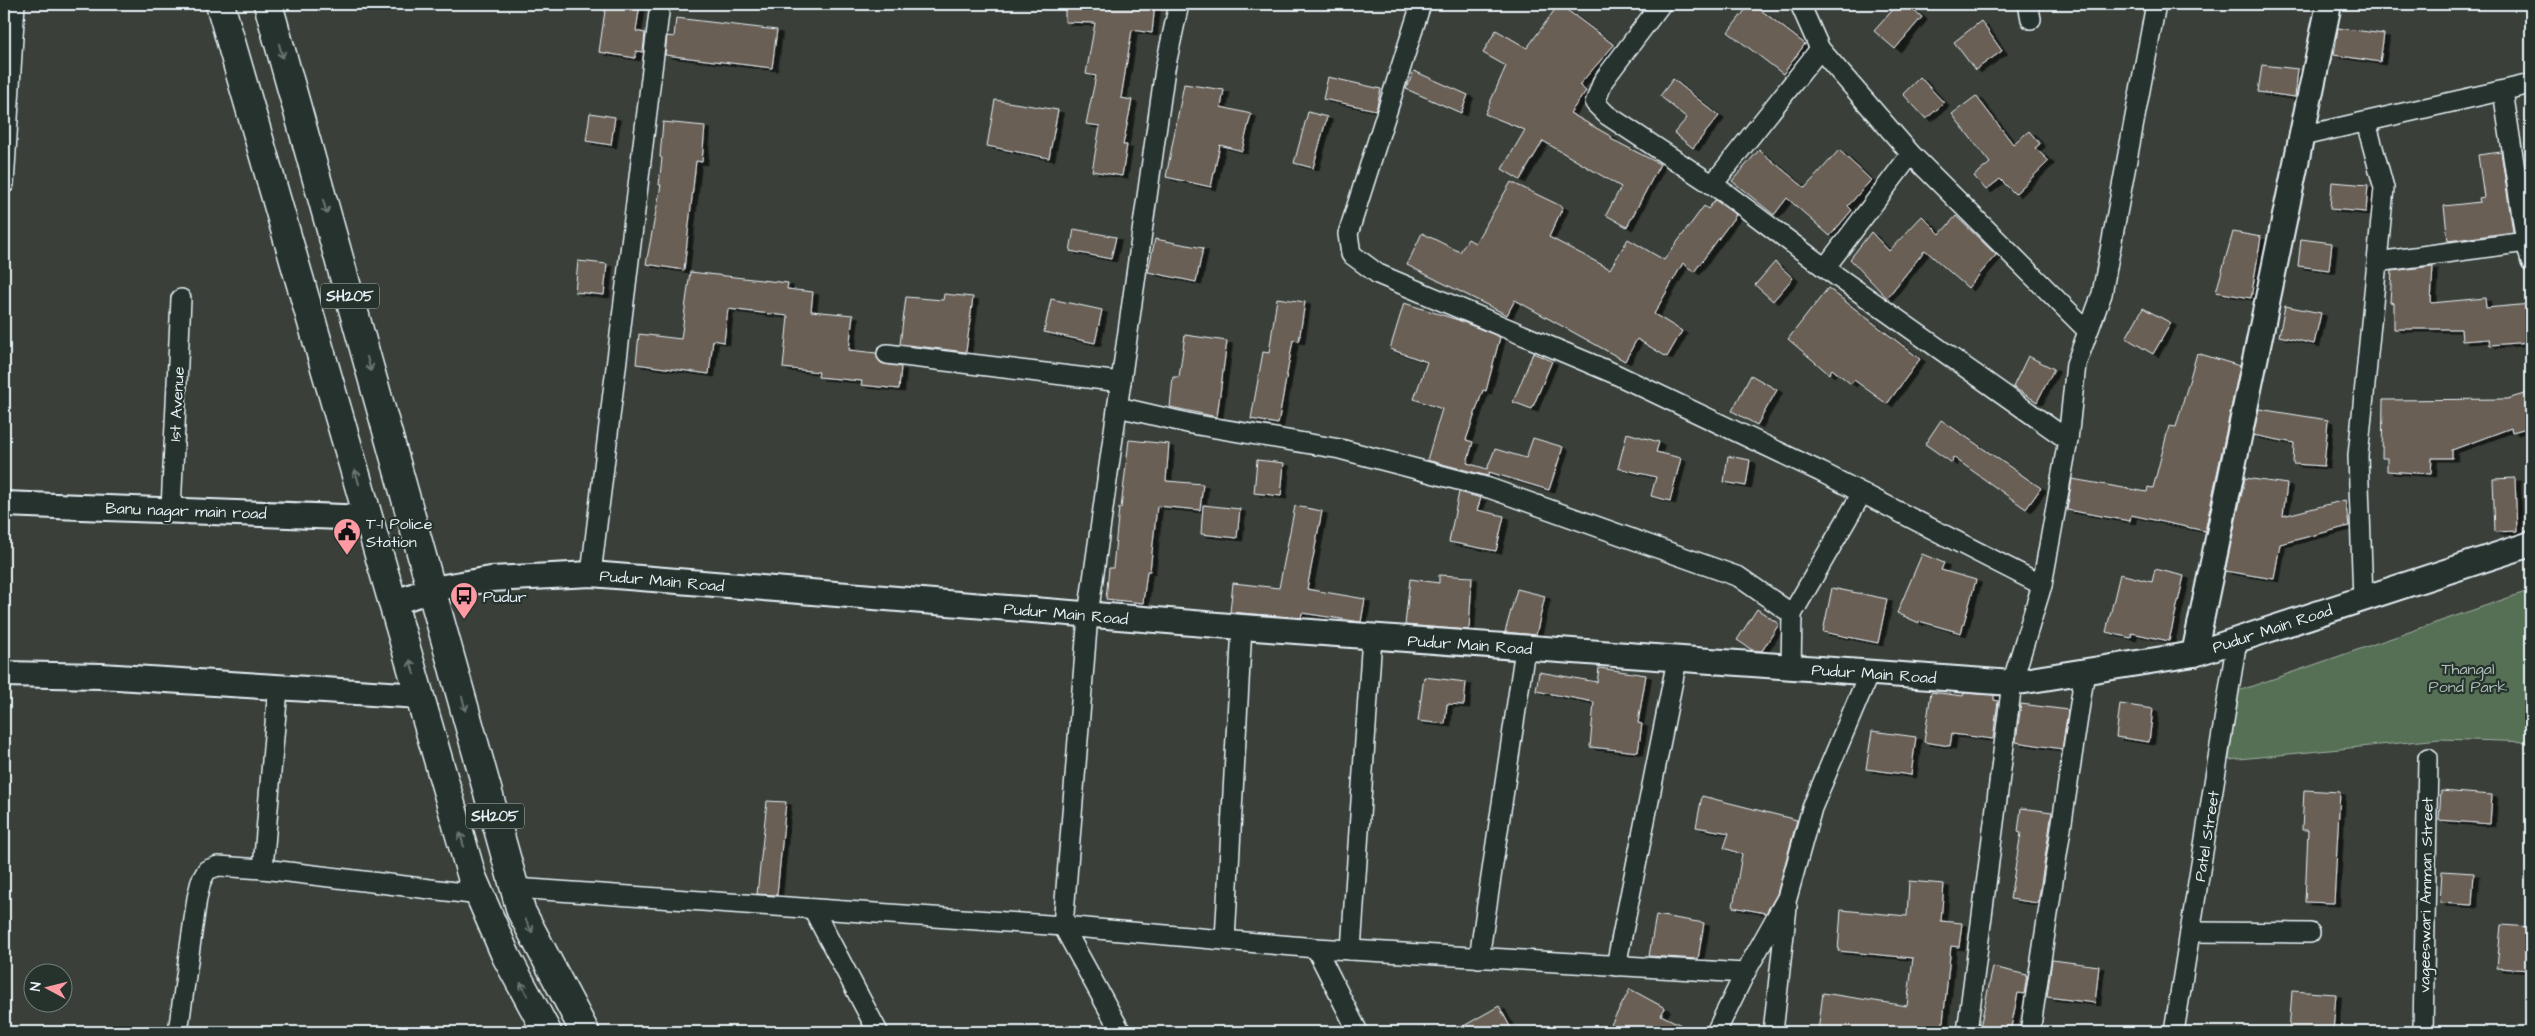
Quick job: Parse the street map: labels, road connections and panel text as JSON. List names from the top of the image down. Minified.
{"streets":{"main road":["SH205"],"street":["1st Avenue","Banu nagar main road","Pudur Main Road","Patel Street","vageeswari Amman Street"]},"crossings":[["SH205","Pudur Main Road"],["1st Avenue","Banu nagar main road"],["Pudur Main Road","Patel Street"]],"parks":["Thangal Pond Park"],"places":{"public building":["T-1 Police Station"],"bus stop":["Pudur"]},"north":"left"}
